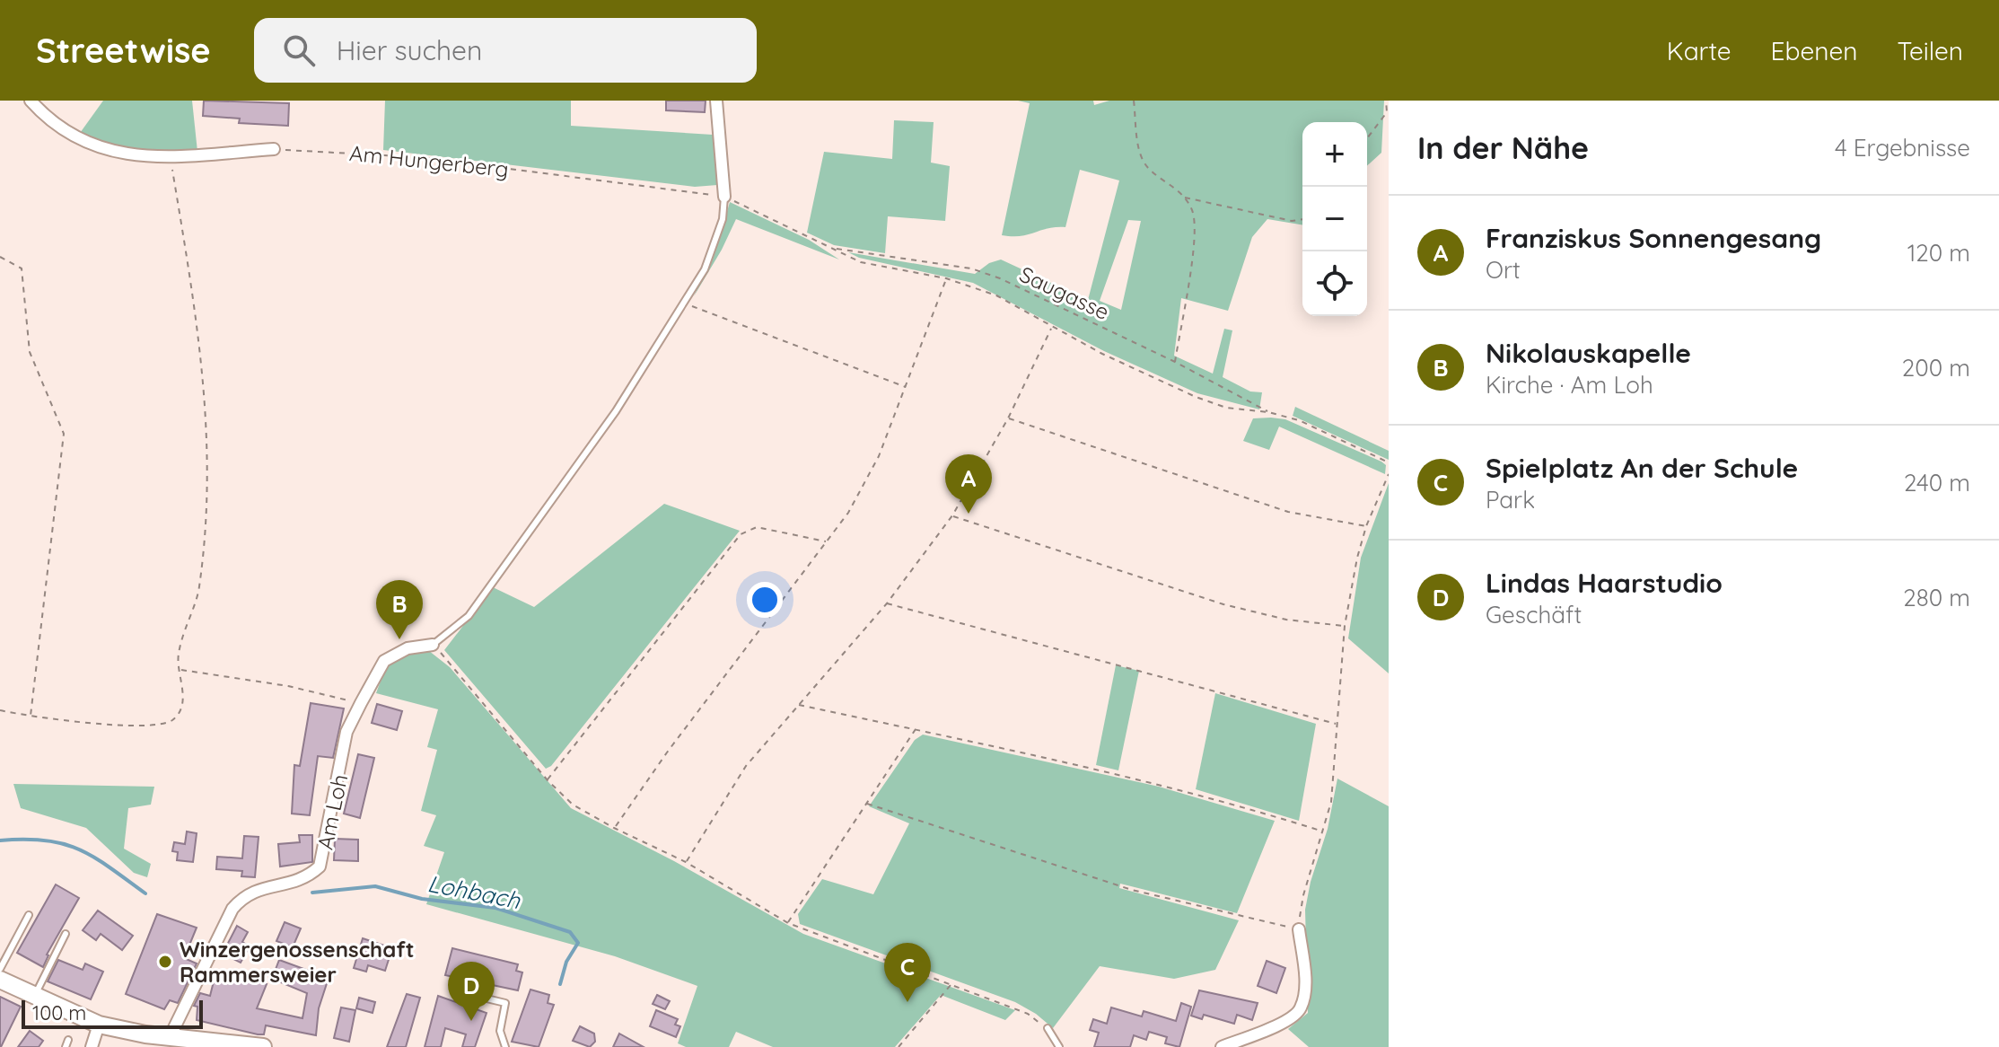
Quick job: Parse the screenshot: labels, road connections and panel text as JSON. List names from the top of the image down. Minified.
{"streets":{"street":["Am Loh"],"path":["Am Hungerberg","Saugasse"]},"crossings":[["Am Hungerberg","Saugasse"]],"water":["Lohbach"],"places":["Winzergenossenschaft Rammersweier"],"scale_bar":"100 m","page":{"header":"Streetwise","search":"Hier suchen","nav":["Karte","Ebenen","Teilen"],"heading":["In der Nähe","4 Ergebnisse"],"map_buttons":["+","−"],"list":[{"mark":"A","name":"Franziskus Sonnengesang","note":"Ort","value":"120 m"},{"mark":"B","name":"Nikolauskapelle","note":"Kirche · Am Loh","value":"200 m"},{"mark":"C","name":"Spielplatz An der Schule","note":"Park","value":"240 m"},{"mark":"D","name":"Lindas Haarstudio","note":"Geschäft","value":"280 m"}],"pins":["A","B","C","D"],"scale":"100 m"}}
